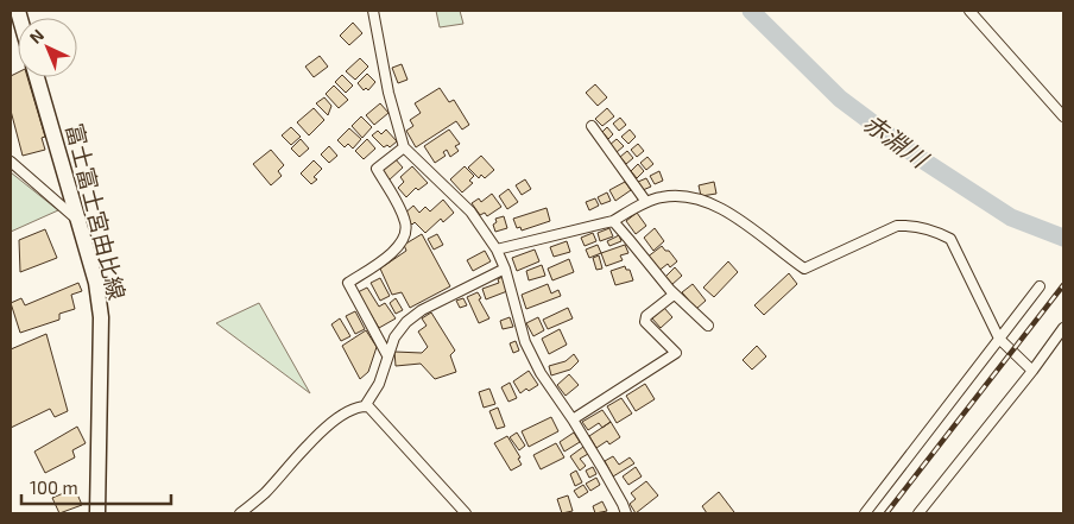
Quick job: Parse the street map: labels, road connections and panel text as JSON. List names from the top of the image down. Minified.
{"streets":{"main road":["富士富士宮由比線"]},"water":["赤淵川"],"scale_bar":"100 m","north":"top left"}
